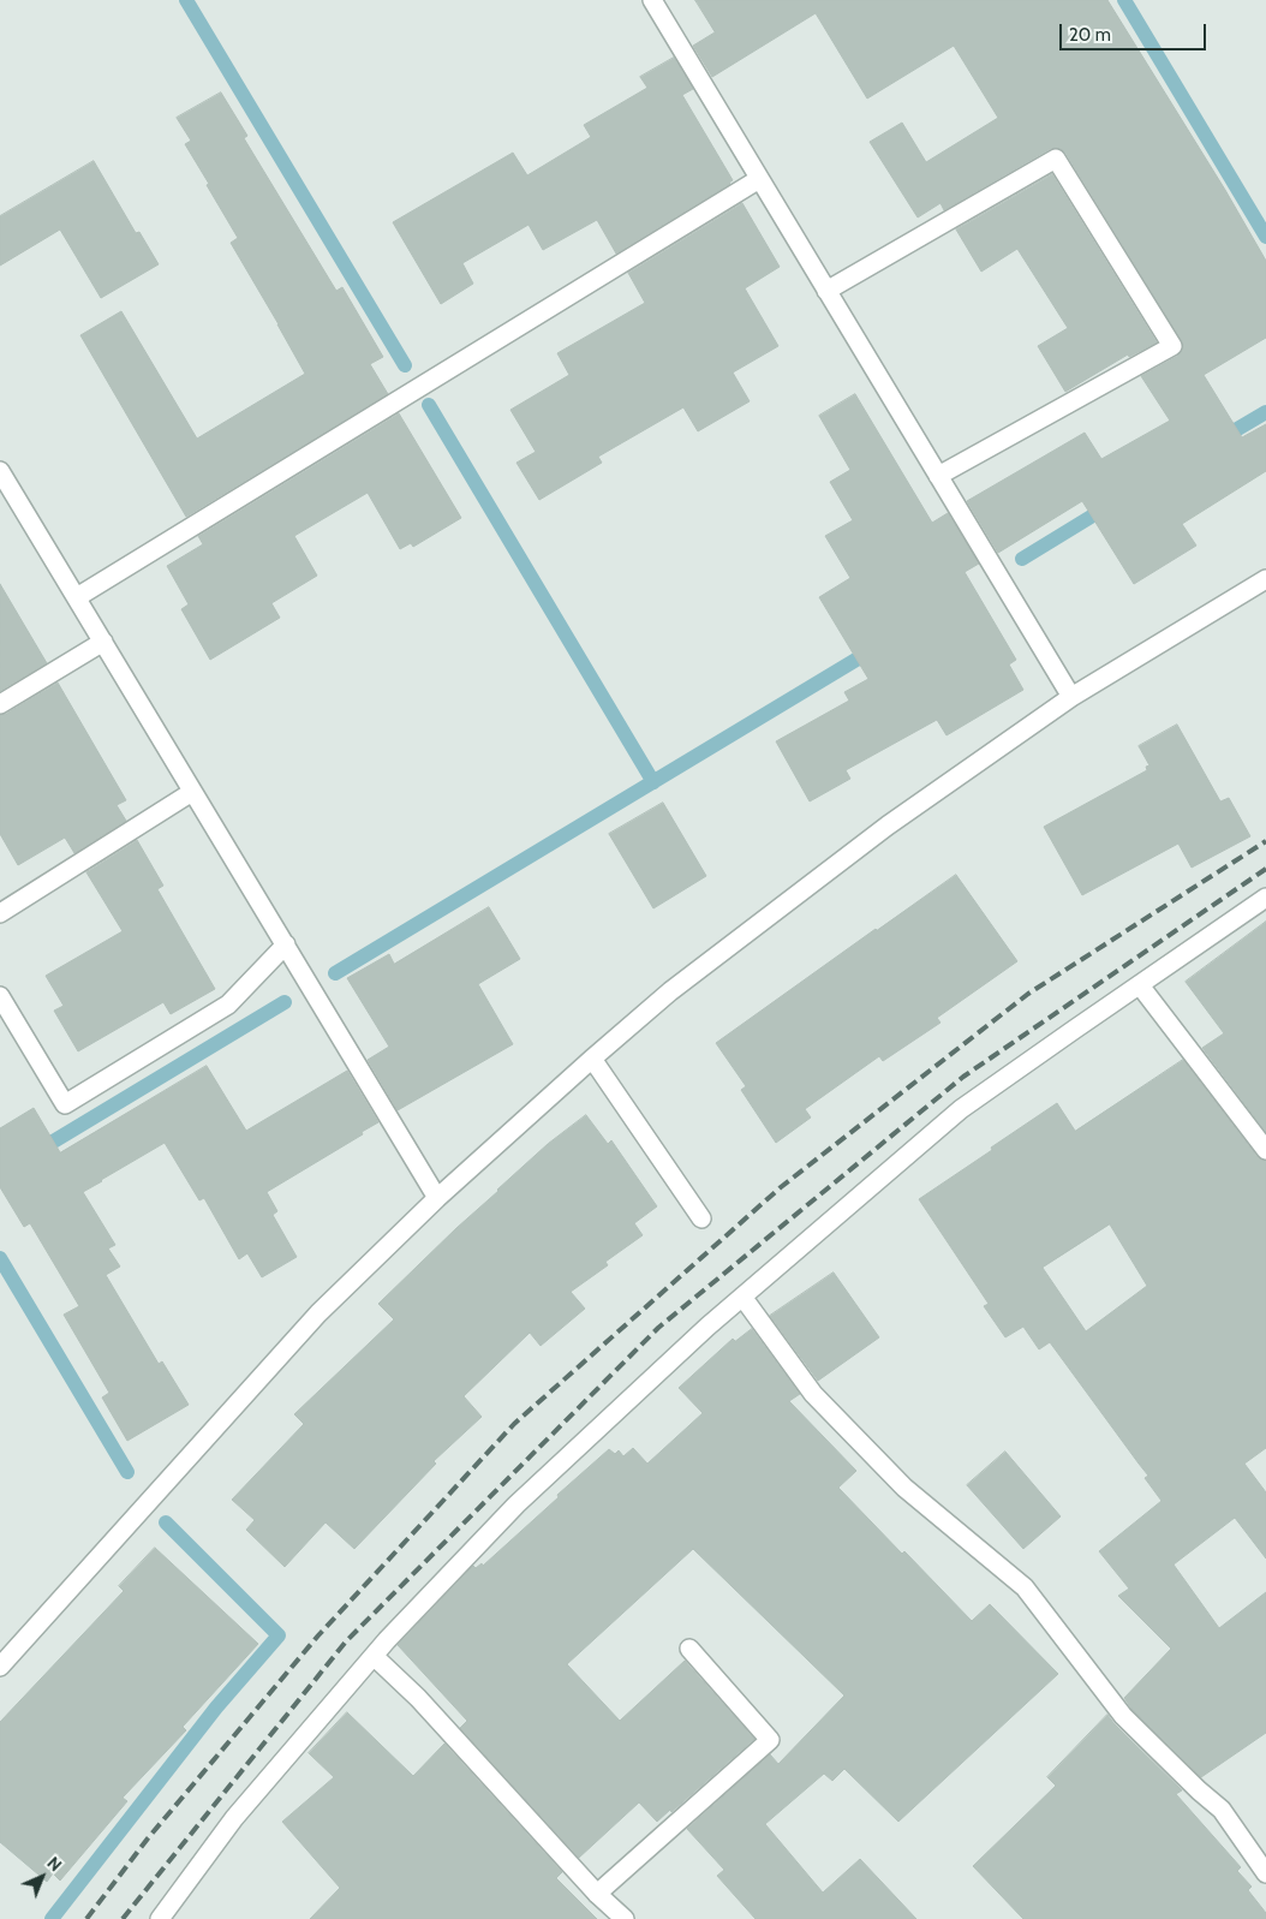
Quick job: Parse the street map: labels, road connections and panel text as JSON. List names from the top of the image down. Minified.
{"scale_bar":"20 m","north":"top right"}
